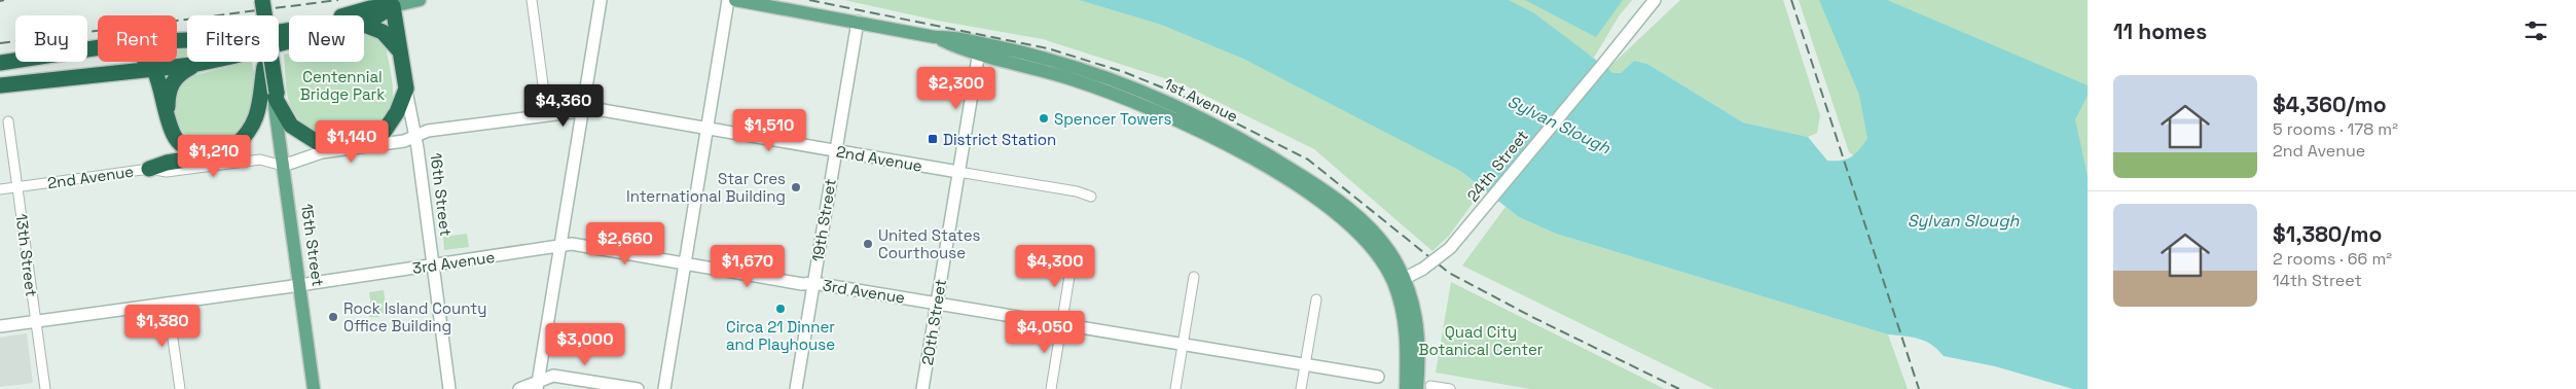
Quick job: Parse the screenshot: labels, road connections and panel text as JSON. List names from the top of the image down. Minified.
{"streets":{"highway":["16th Street","15th Street"],"main road":["1st Avenue"],"street":["2nd Avenue","24th Street","19th Street","13th Street","3rd Avenue","20th Street"]},"crossings":[["1st Avenue","24th Street"],["1st Avenue","19th Street"],["1st Avenue","20th Street"],["2nd Avenue","16th Street"],["2nd Avenue","19th Street"],["2nd Avenue","15th Street"],["2nd Avenue","13th Street"],["2nd Avenue","20th Street"],["16th Street","3rd Avenue"],["19th Street","3rd Avenue"],["15th Street","3rd Avenue"],["13th Street","3rd Avenue"],["3rd Avenue","20th Street"]],"water":["Sylvan Slough"],"parks":["Centennial Bridge Park","Quad City Botanical Center"],"places":{"other":["Spencer Towers","Star Cres International Building","United States Courthouse","Circa 21 Dinner and Playhouse","Rock Island County Office Building"],"transit":["District Station"]},"page":{"heading":"11 homes","chip":["Buy","Rent","Filters","New"],"list":[{"name":"$4,360/mo","note":"5 rooms · 178 m² · 2nd Avenue"},{"name":"$1,380/mo","note":"2 rooms · 66 m² · 14th Street"}],"price":["$2,300","$4,360","$1,510","$1,140","$1,210","$2,660","$1,670","$4,300","$1,380","$4,050","$3,000"]}}
